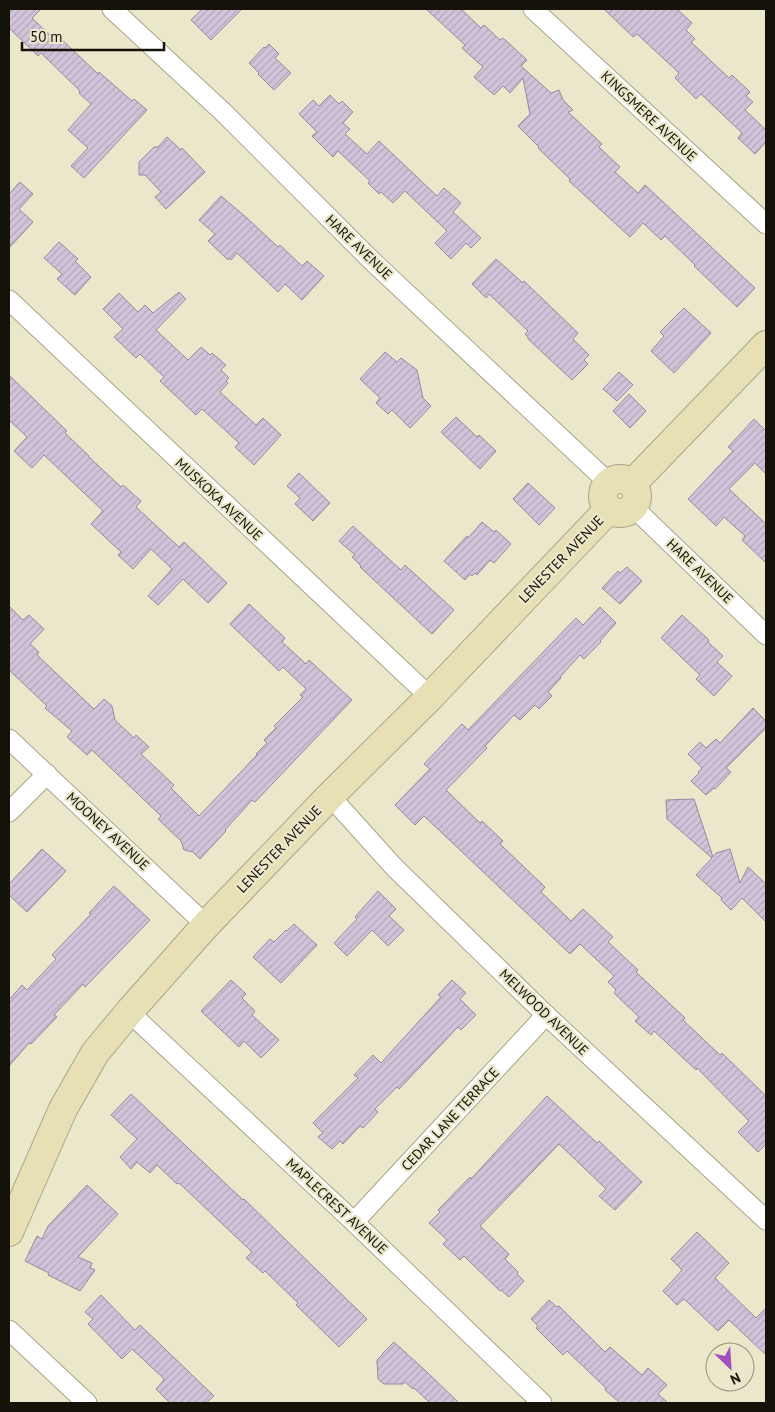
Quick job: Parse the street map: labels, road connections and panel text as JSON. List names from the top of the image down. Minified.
{"streets":{"street":["KINGSMERE AVENUE","HARE AVENUE","MUSKOKA AVENUE","LENESTER AVENUE","MOONEY AVENUE","MELWOOD AVENUE","CEDAR LANE TERRACE","MAPLECREST AVENUE"]},"crossings":[["HARE AVENUE","LENESTER AVENUE"],["MUSKOKA AVENUE","LENESTER AVENUE"],["LENESTER AVENUE","MOONEY AVENUE"],["LENESTER AVENUE","MELWOOD AVENUE"],["LENESTER AVENUE","MAPLECREST AVENUE"],["MELWOOD AVENUE","CEDAR LANE TERRACE"],["CEDAR LANE TERRACE","MAPLECREST AVENUE"]],"scale_bar":"50 m","north":"bottom right"}
